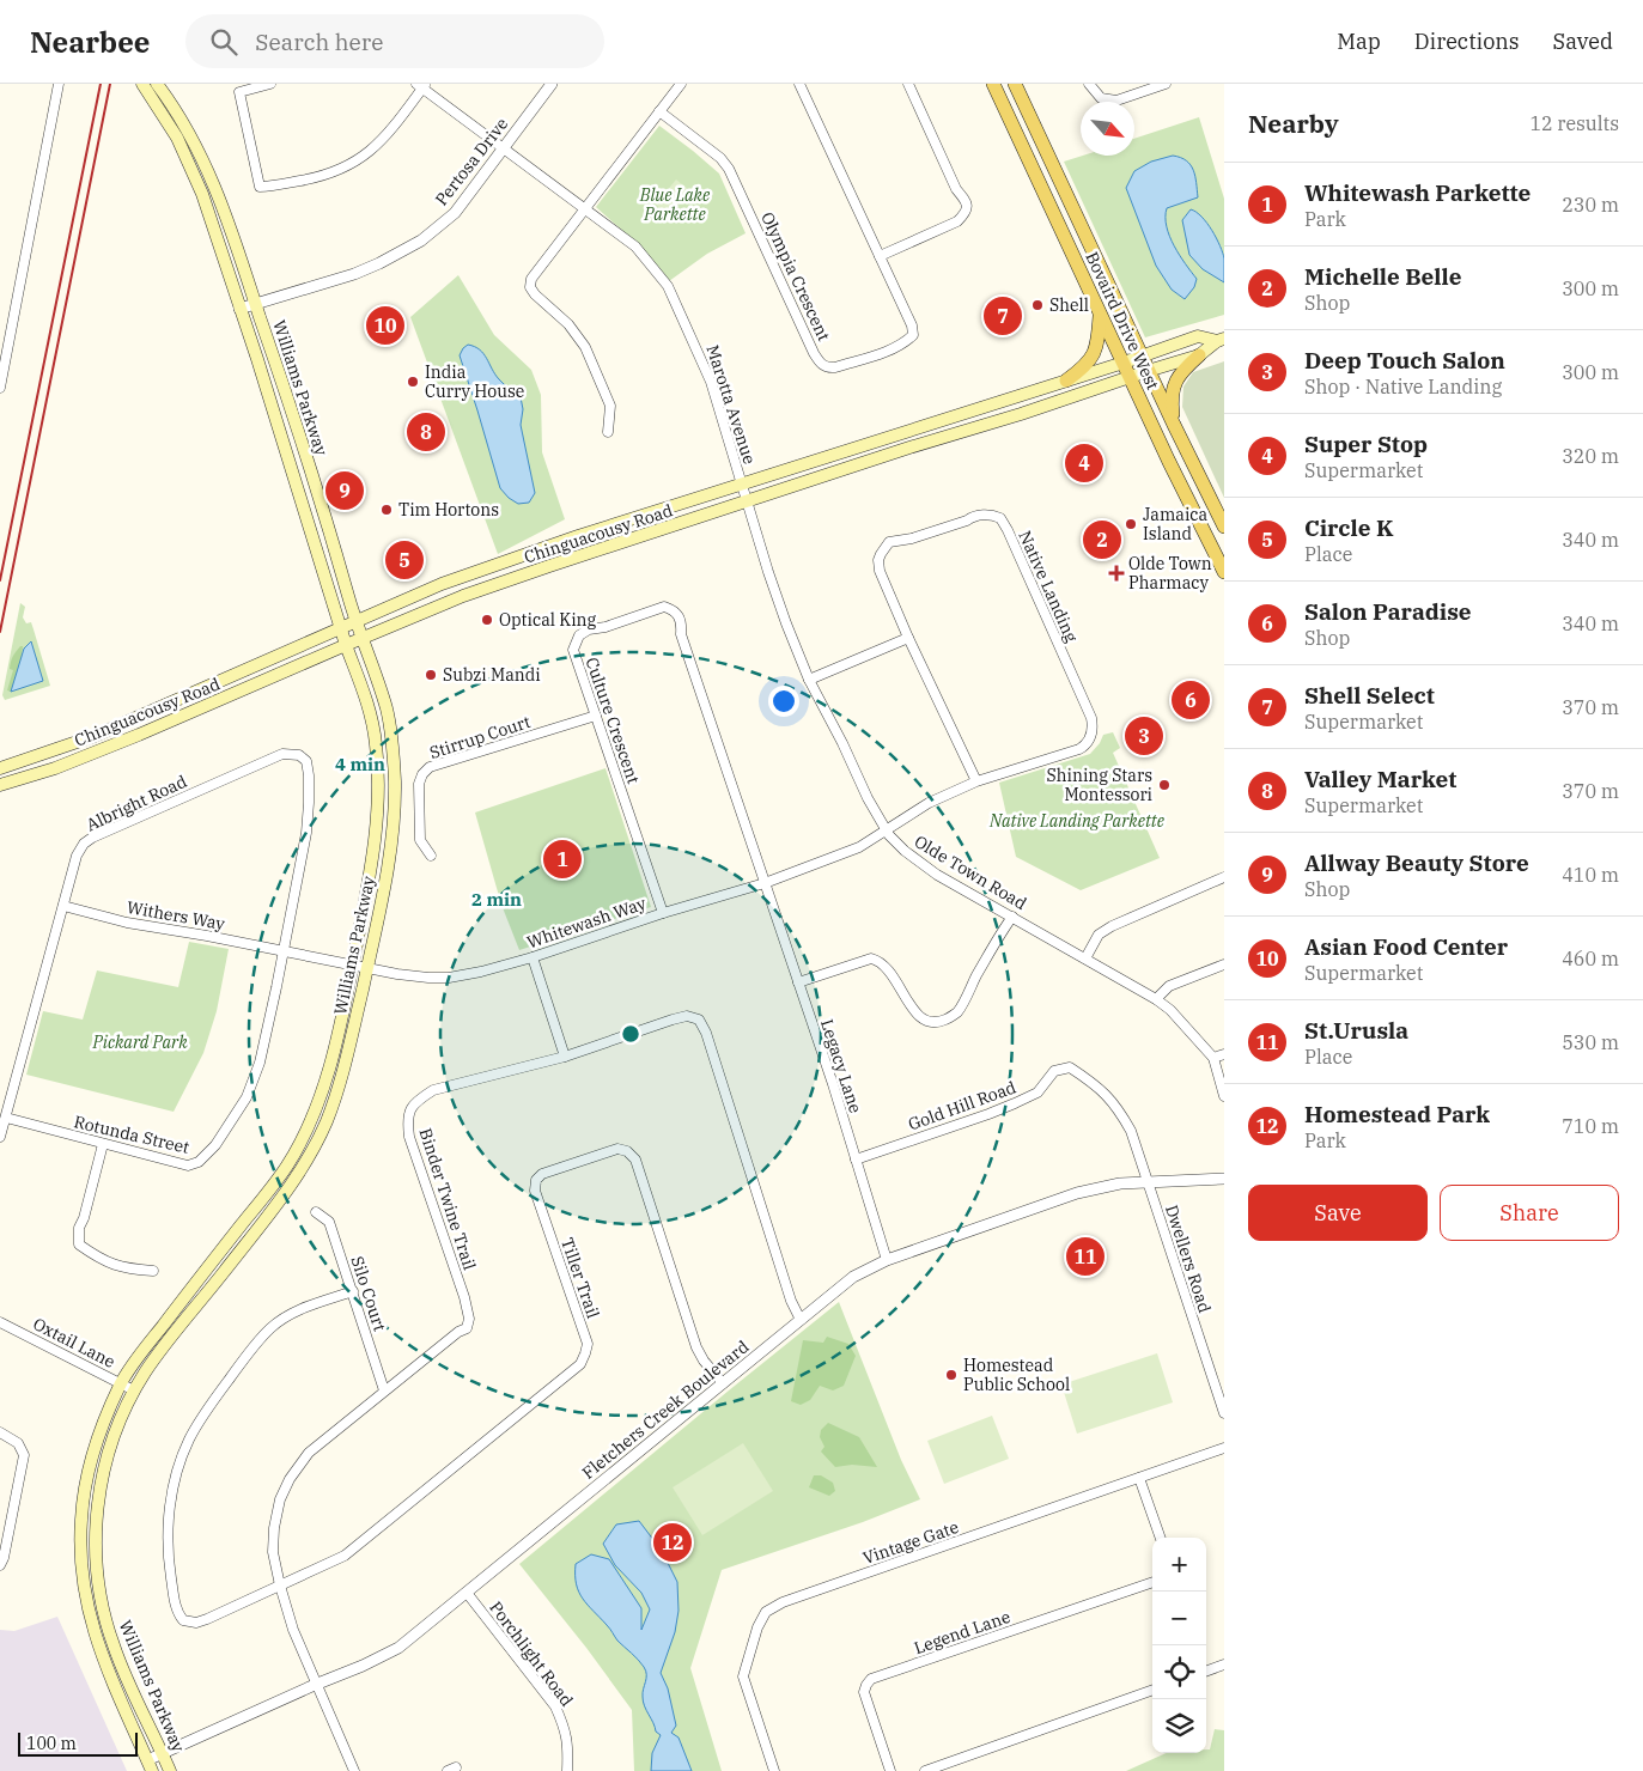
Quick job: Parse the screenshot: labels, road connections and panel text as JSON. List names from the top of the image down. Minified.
{"streets":{"main road":["Bovaird Drive West","Williams Parkway","Chinguacousy Road"],"street":["Pertosa Drive","Olympia Crescent","Marotta Avenue","Native Landing","Culture Crescent","Stirrup Court","Albright Road","Olde Town Road","Withers Way","Whitewash Way","Legacy Lane","Gold Hill Road","Rotunda Street","Binder Twine Trail","Dwellers Road","Tiller Trail","Silo Court","Oxtail Lane","Fletchers Creek Boulevard","Vintage Gate","Legend Lane","Porchlight Road"]},"crossings":[["Pertosa Drive","Williams Parkway"],["Pertosa Drive","Marotta Avenue"],["Bovaird Drive West","Chinguacousy Road"],["Williams Parkway","Chinguacousy Road"],["Williams Parkway","Whitewash Way"],["Williams Parkway","Oxtail Lane"],["Williams Parkway","Fletchers Creek Boulevard"],["Marotta Avenue","Chinguacousy Road"],["Marotta Avenue","Olde Town Road"],["Chinguacousy Road","Olde Town Road"],["Native Landing","Olde Town Road"],["Native Landing","Whitewash Way"],["Culture Crescent","Stirrup Court"],["Culture Crescent","Whitewash Way"],["Culture Crescent","Legacy Lane"],["Albright Road","Withers Way"],["Albright Road","Whitewash Way"],["Albright Road","Rotunda Street"],["Olde Town Road","Whitewash Way"],["Withers Way","Whitewash Way"],["Withers Way","Rotunda Street"],["Whitewash Way","Legacy Lane"],["Whitewash Way","Rotunda Street"],["Legacy Lane","Gold Hill Road"],["Legacy Lane","Fletchers Creek Boulevard"],["Gold Hill Road","Dwellers Road"],["Gold Hill Road","Fletchers Creek Boulevard"],["Binder Twine Trail","Tiller Trail"],["Binder Twine Trail","Silo Court"],["Binder Twine Trail","Fletchers Creek Boulevard"],["Dwellers Road","Fletchers Creek Boulevard"],["Tiller Trail","Fletchers Creek Boulevard"],["Fletchers Creek Boulevard","Porchlight Road"]],"parks":["Blue Lake Parkette","Native Landing Parkette","Pickard Park"],"places":{"other":["Shell","India Curry House","Tim Hortons","Jamaica Island","Optical King","Subzi Mandi","Shining Stars Montessori","Homestead Public School"],"health":["Olde Town Pharmacy"]},"scale_bar":"100 m","north":"bottom right","page":{"header":"Nearbee","search":"Search here","nav":["Map","Directions","Saved"],"heading":["Nearby","12 results"],"list":[{"mark":"1","name":"Whitewash Parkette","note":"Park","value":"230 m"},{"mark":"2","name":"Michelle Belle","note":"Shop","value":"300 m"},{"mark":"3","name":"Deep Touch Salon","note":"Shop · Native Landing","value":"300 m"},{"mark":"4","name":"Super Stop","note":"Supermarket","value":"320 m"},{"mark":"5","name":"Circle K","note":"Place","value":"340 m"},{"mark":"6","name":"Salon Paradise","note":"Shop","value":"340 m"},{"mark":"7","name":"Shell Select","note":"Supermarket","value":"370 m"},{"mark":"8","name":"Valley Market","note":"Supermarket","value":"370 m"},{"mark":"9","name":"Allway Beauty Store","note":"Shop","value":"410 m"},{"mark":"10","name":"Asian Food Center","note":"Supermarket","value":"460 m"},{"mark":"11","name":"St.Urusla","note":"Place","value":"530 m"},{"mark":"12","name":"Homestead Park","note":"Park","value":"710 m"}],"pins":["7","10","8","4","9","2","5","6","3","1","11","12"],"buttons":["Save","Share"],"map_buttons":["+","−"],"scale":"100 m"},"rings":["4 min","2 min"]}
